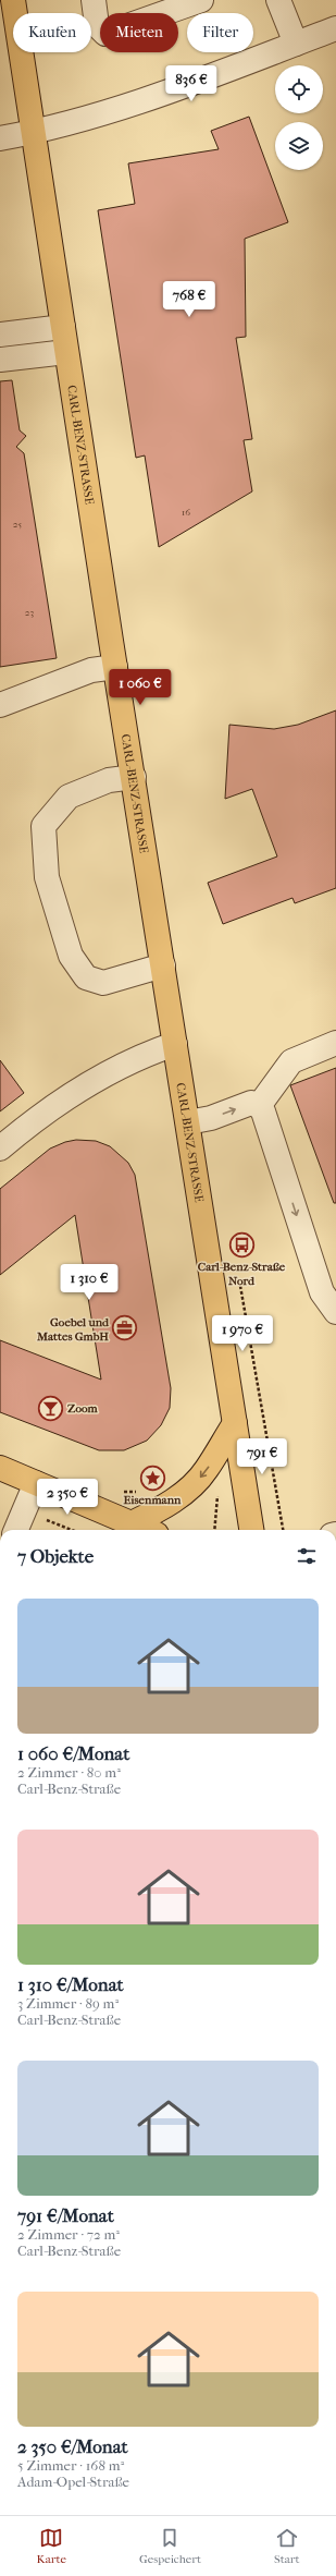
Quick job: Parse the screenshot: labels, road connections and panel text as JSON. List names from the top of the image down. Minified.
{"streets":{"main road":["CARL-BENZ-STRASSE"]},"places":{"bus stop":["Carl-Benz-Straße Nord"],"office":["Goebel und Mattes GmbH"],"bar":["Zoom"],"place":["Eisenmann"]},"house_numbers":["16","25","23"],"page":{"chip":["Kaufen","Mieten","Filter"],"price":["836 €","768 €","1 060 €","1 310 €","1 970 €","791 €","2 350 €"],"heading":"7 Objekte","list":[{"name":"1 060 €/Monat","note":"2 Zimmer · 80 m² · Carl-Benz-Straße"},{"name":"1 310 €/Monat","note":"3 Zimmer · 89 m² · Carl-Benz-Straße"},{"name":"791 €/Monat","note":"2 Zimmer · 72 m² · Carl-Benz-Straße"},{"name":"2 350 €/Monat","note":"5 Zimmer · 168 m² · Adam-Opel-Straße"}],"tabs":["Karte","Gespeichert","Start"]}}
